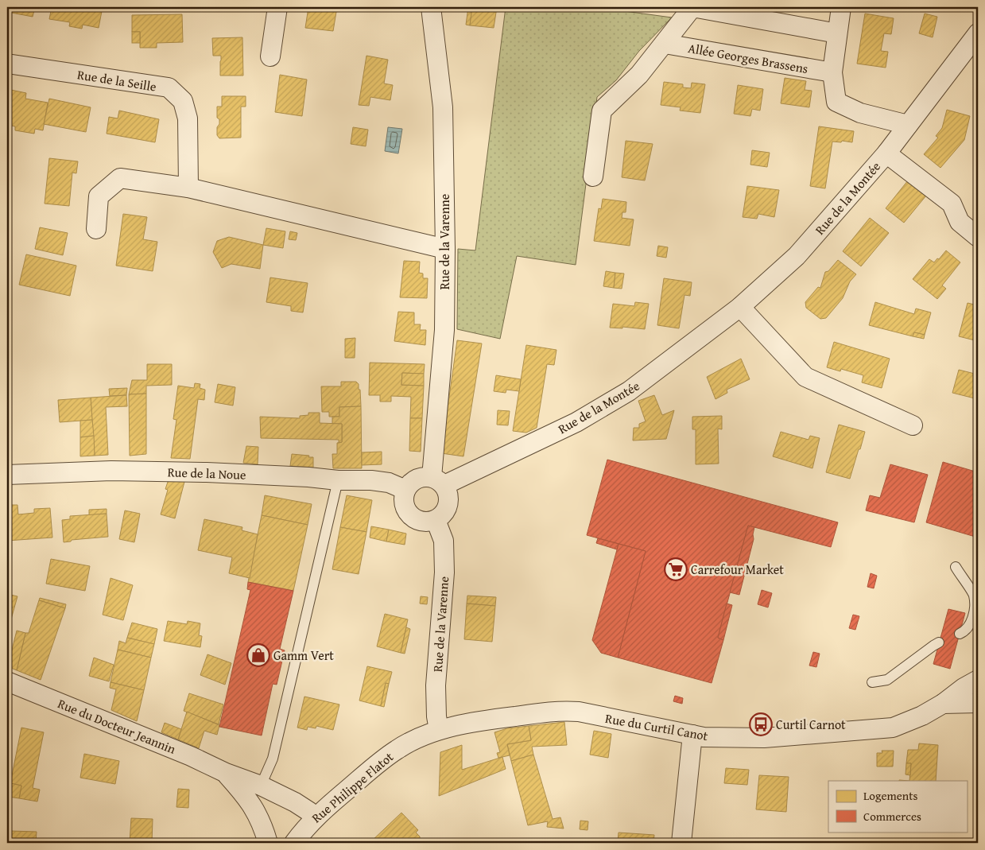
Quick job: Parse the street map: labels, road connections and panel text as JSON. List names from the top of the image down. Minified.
{"streets":{"street":["Allée Georges Brassens","Rue de la Seille","Rue de la Montée","Rue de la Varenne","Rue de la Noue","Rue du Docteur Jeannin","Rue du Curtil Canot","Rue Philippe Flatot"]},"crossings":[["Rue de la Montée","Rue de la Varenne"],["Rue de la Montée","Rue de la Noue"],["Rue de la Varenne","Rue de la Noue"],["Rue de la Varenne","Rue du Curtil Canot"],["Rue de la Varenne","Rue Philippe Flatot"],["Rue du Docteur Jeannin","Rue Philippe Flatot"],["Rue du Curtil Canot","Rue Philippe Flatot"]],"places":{"supermarket":["Carrefour Market"],"shop":["Gamm Vert"],"bus stop":["Curtil Carnot"]},"legend":["Logements","Commerces"]}
